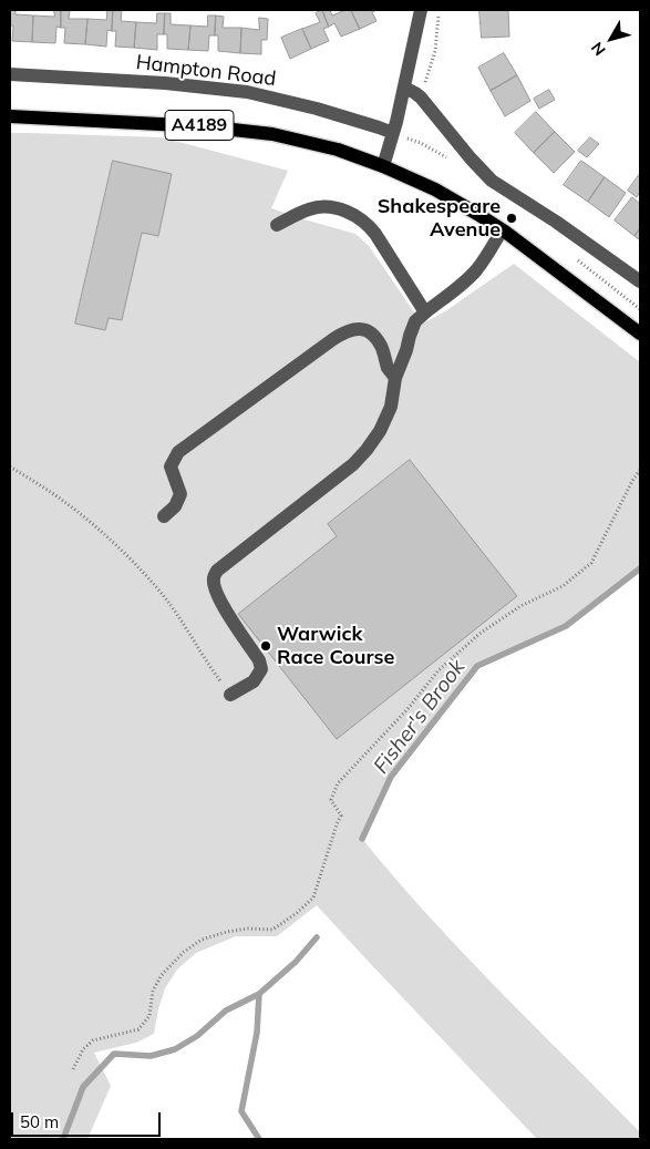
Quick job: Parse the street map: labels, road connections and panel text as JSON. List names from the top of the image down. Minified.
{"streets":{"main road":["A4189"],"street":["Hampton Road"]},"water":["Fisher's Brook"],"places":["Shakespeare Avenue","Warwick Race Course"],"scale_bar":"50 m","north":"bottom left"}
